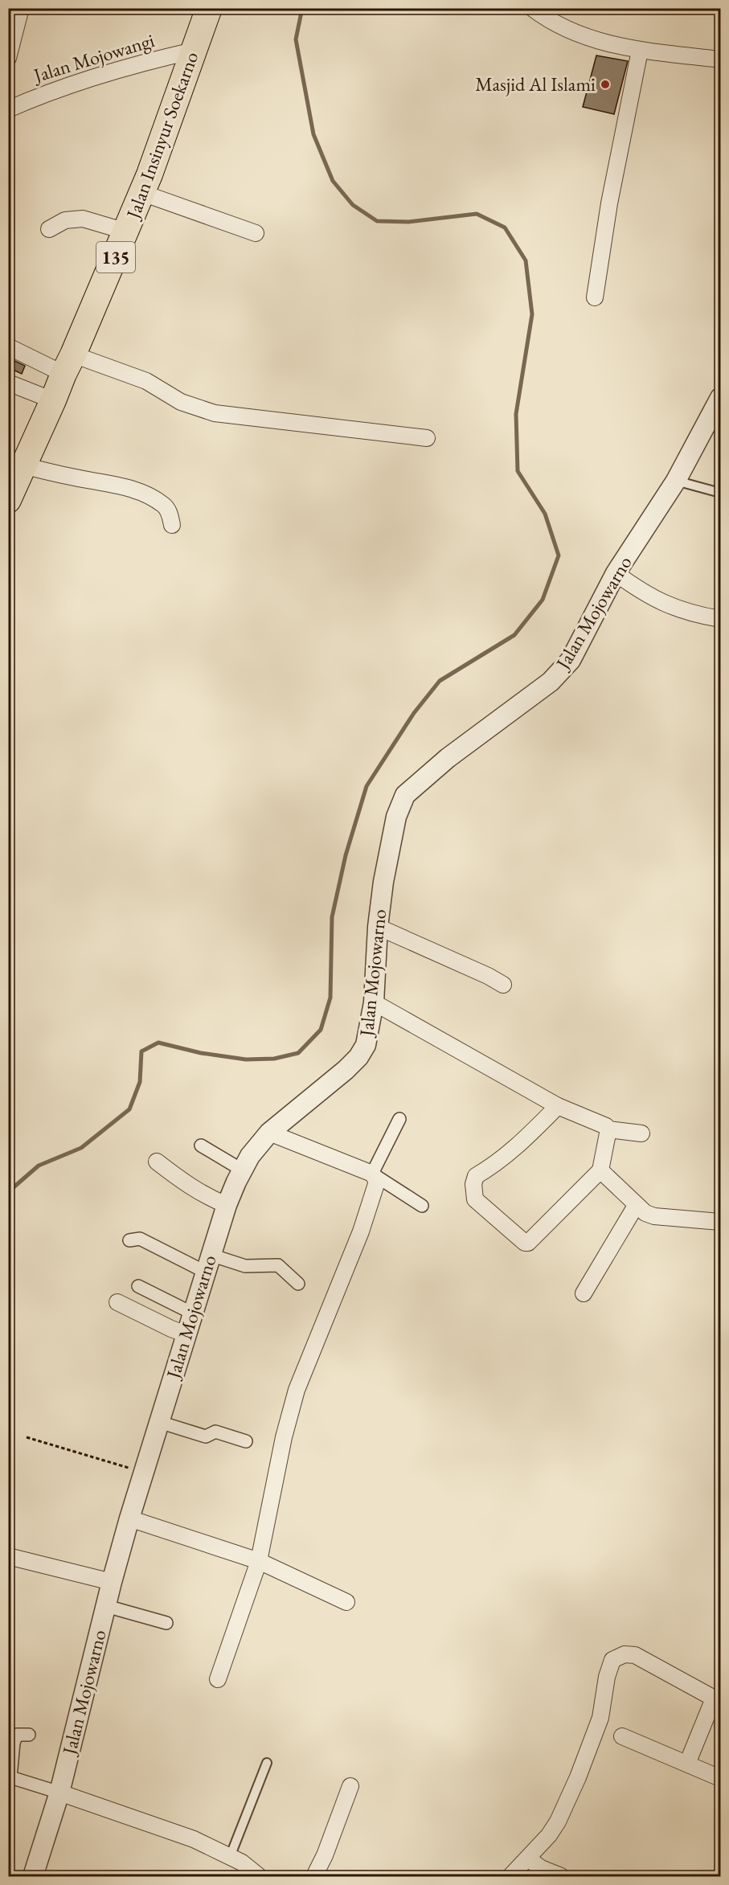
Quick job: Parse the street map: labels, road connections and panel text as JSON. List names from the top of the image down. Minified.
{"streets":{"main road":["Jalan Insinyur Soekarno","135"],"street":["Jalan Mojowangi","Jalan Mojowarno"]},"crossings":[["Jalan Mojowangi","Jalan Insinyur Soekarno"]],"places":["Masjid Al Islami"]}
